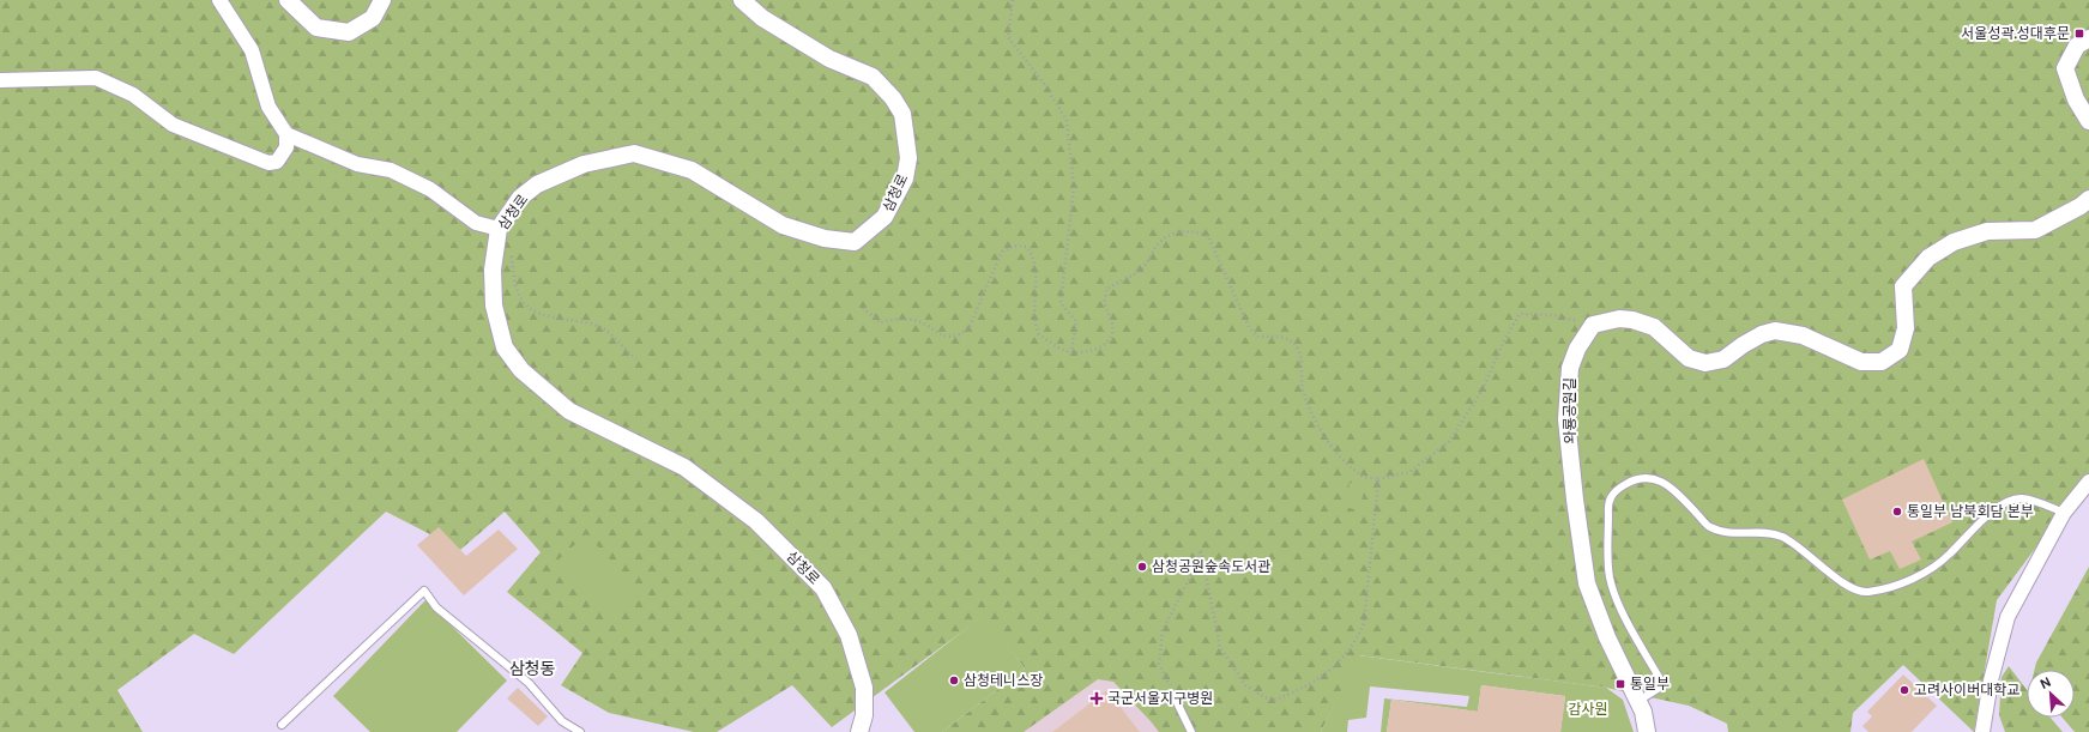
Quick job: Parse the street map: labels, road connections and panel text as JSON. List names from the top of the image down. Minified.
{"streets":{"street":["삼청로","와룡공원길"]},"districts":["삼청동"],"parks":["감사원"],"places":{"transit":["서울성곽.성대후문","통일부"],"other":["통일부 남북회담 본부","삼청공원숲속도서관","삼청테니스장","고려사이버대학교"],"health":["국군서울지구병원"]},"north":"top left"}
